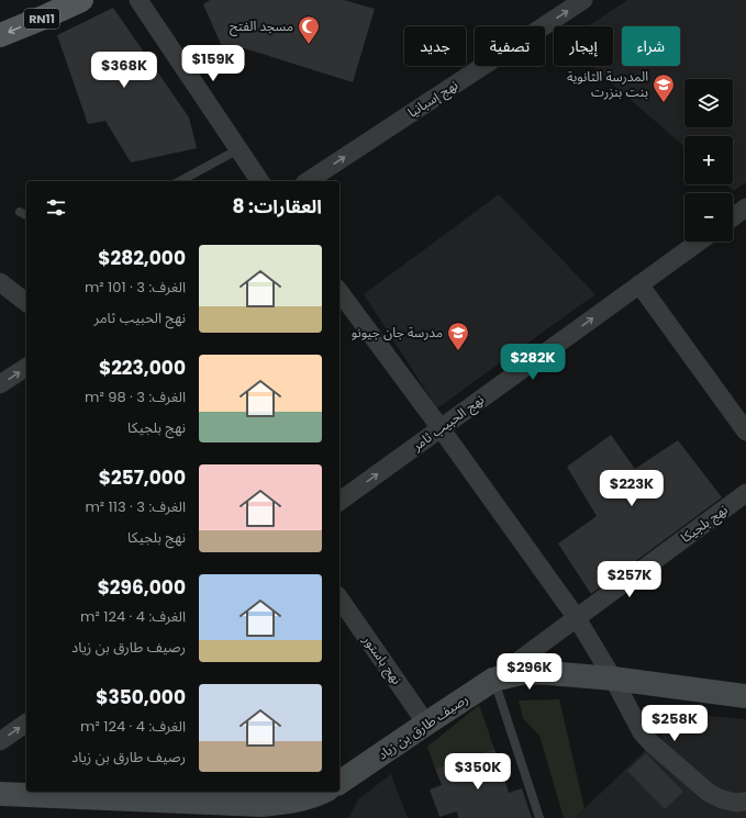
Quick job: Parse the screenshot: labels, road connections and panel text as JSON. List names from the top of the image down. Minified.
{"streets":{"main road":["RN11","رصيف طارق بن زياد"],"street":["نهج إسبانيا","نهج الحبيب ثامر","نهج بلجيكا","نهج باستور"]},"crossings":[["نهج بلجيكا","رصيف طارق بن زياد"],["نهج باستور","رصيف طارق بن زياد"]],"one_way":["نهج إسبانيا","نهج الحبيب ثامر"],"places":{"mosque":["مسجد الفتح"],"school or university":["المدرسة الثانوية بنت بنزرت","مدرسة جان جيونو"]},"page":{"chip":["شراء","إيجار","تصفية","جديد"],"price":["$159K","$368K","$282K","$223K","$257K","$296K","$258K","$350K"],"map_buttons":["+","−"],"heading":"العقارات: 8","list":[{"name":"$282,000","note":"الغرف: 3 · 101 m² · نهج الحبيب ثامر"},{"name":"$223,000","note":"الغرف: 3 · 98 m² · نهج بلجيكا"},{"name":"$257,000","note":"الغرف: 3 · 113 m² · نهج بلجيكا"},{"name":"$296,000","note":"الغرف: 4 · 124 m² · رصيف طارق بن زياد"},{"name":"$350,000","note":"الغرف: 4 · 124 m² · رصيف طارق بن زياد"}]}}
